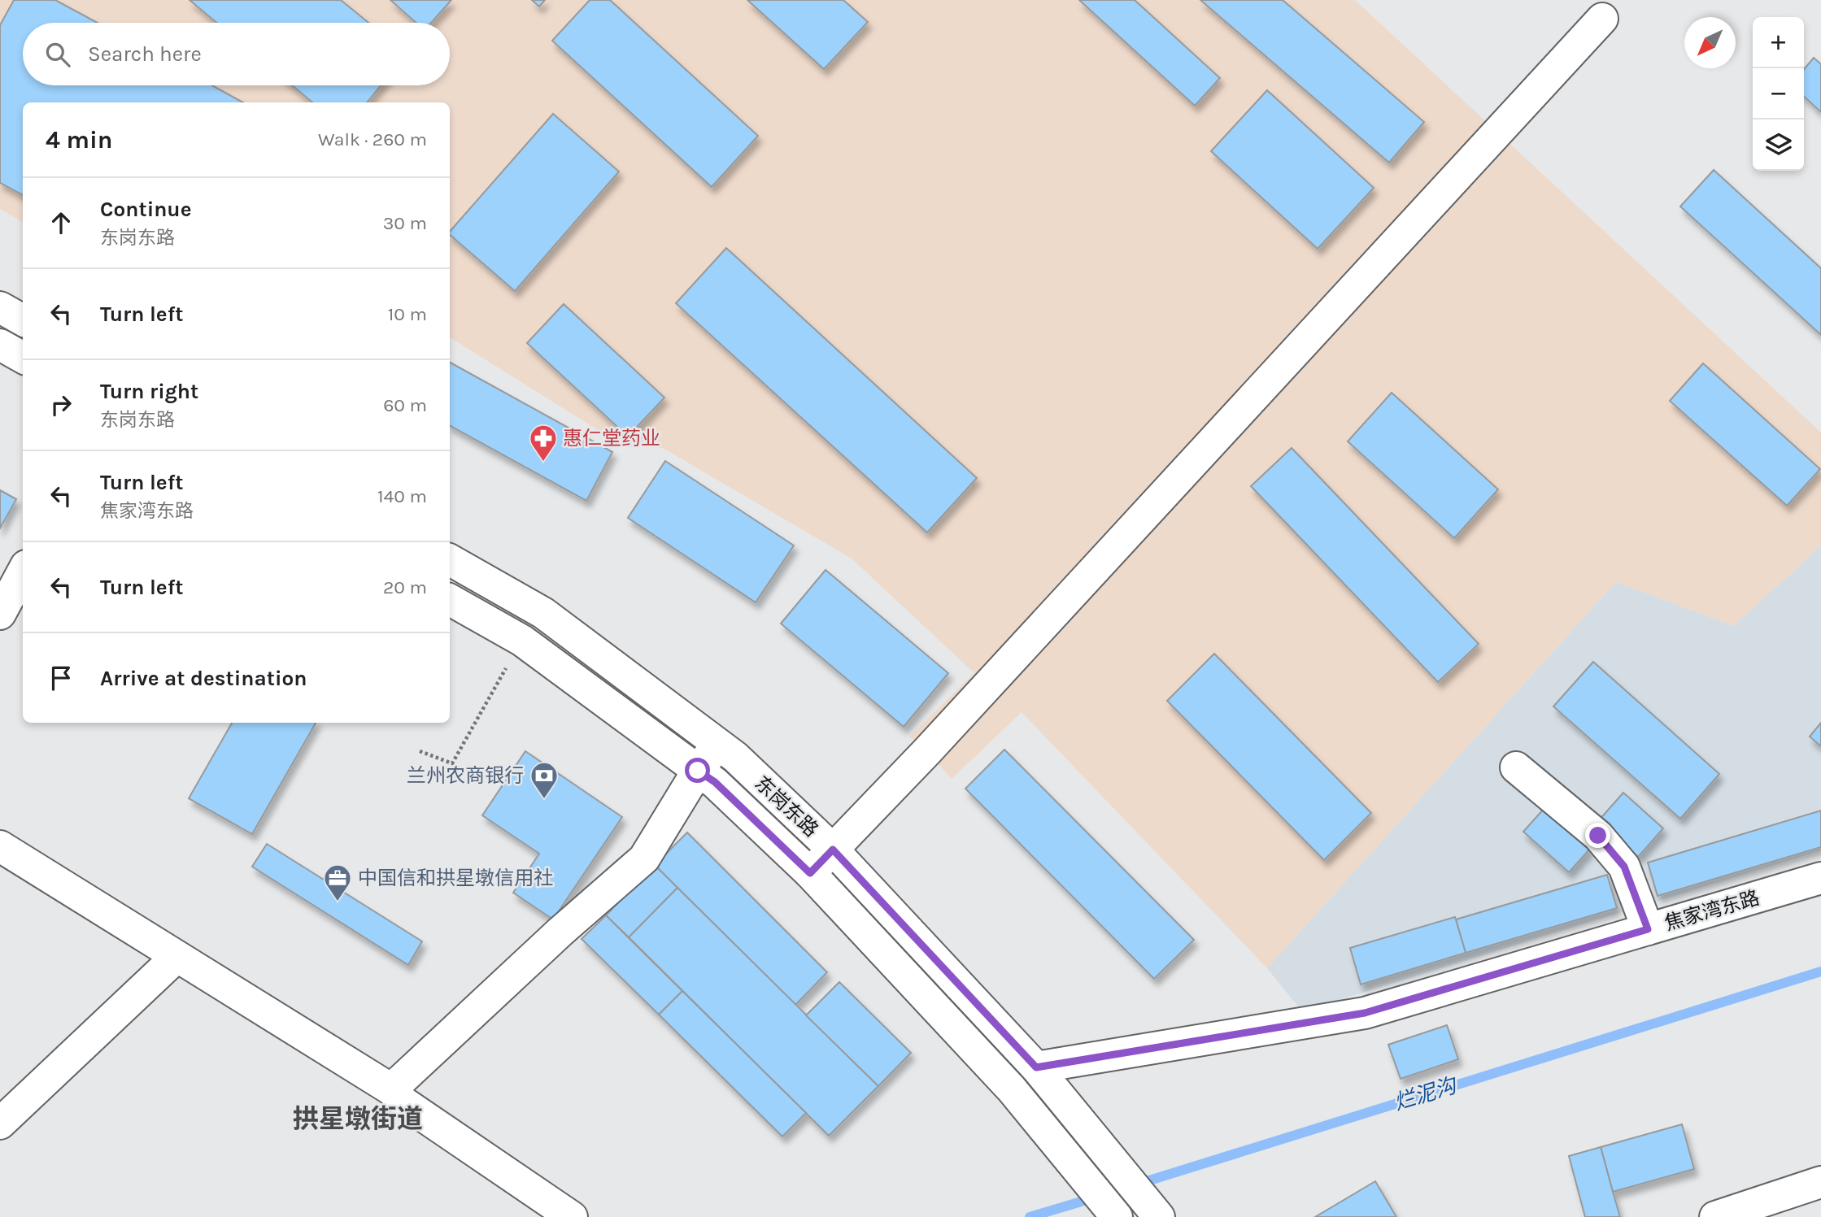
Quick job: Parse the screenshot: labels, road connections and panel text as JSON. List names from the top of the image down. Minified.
{"streets":{"street":["东岗东路","焦家湾东路"]},"crossings":[["东岗东路","焦家湾东路"]],"districts":["拱星墩街道"],"water":["烂泥沟"],"places":{"pharmacy":["惠仁堂药业"],"bank":["兰州农商银行"],"office":["中国信和拱星墩信用社"]},"north":"bottom left","page":{"map_buttons":["+","−"],"search":"Search here","heading":["4 min","Walk · 260 m"],"list":[["Continue","东岗东路","30 m"],["Turn left","10 m"],["Turn right","东岗东路","60 m"],["Turn left","焦家湾东路","140 m"],["Turn left","20 m"],"Arrive at destination"]}}
